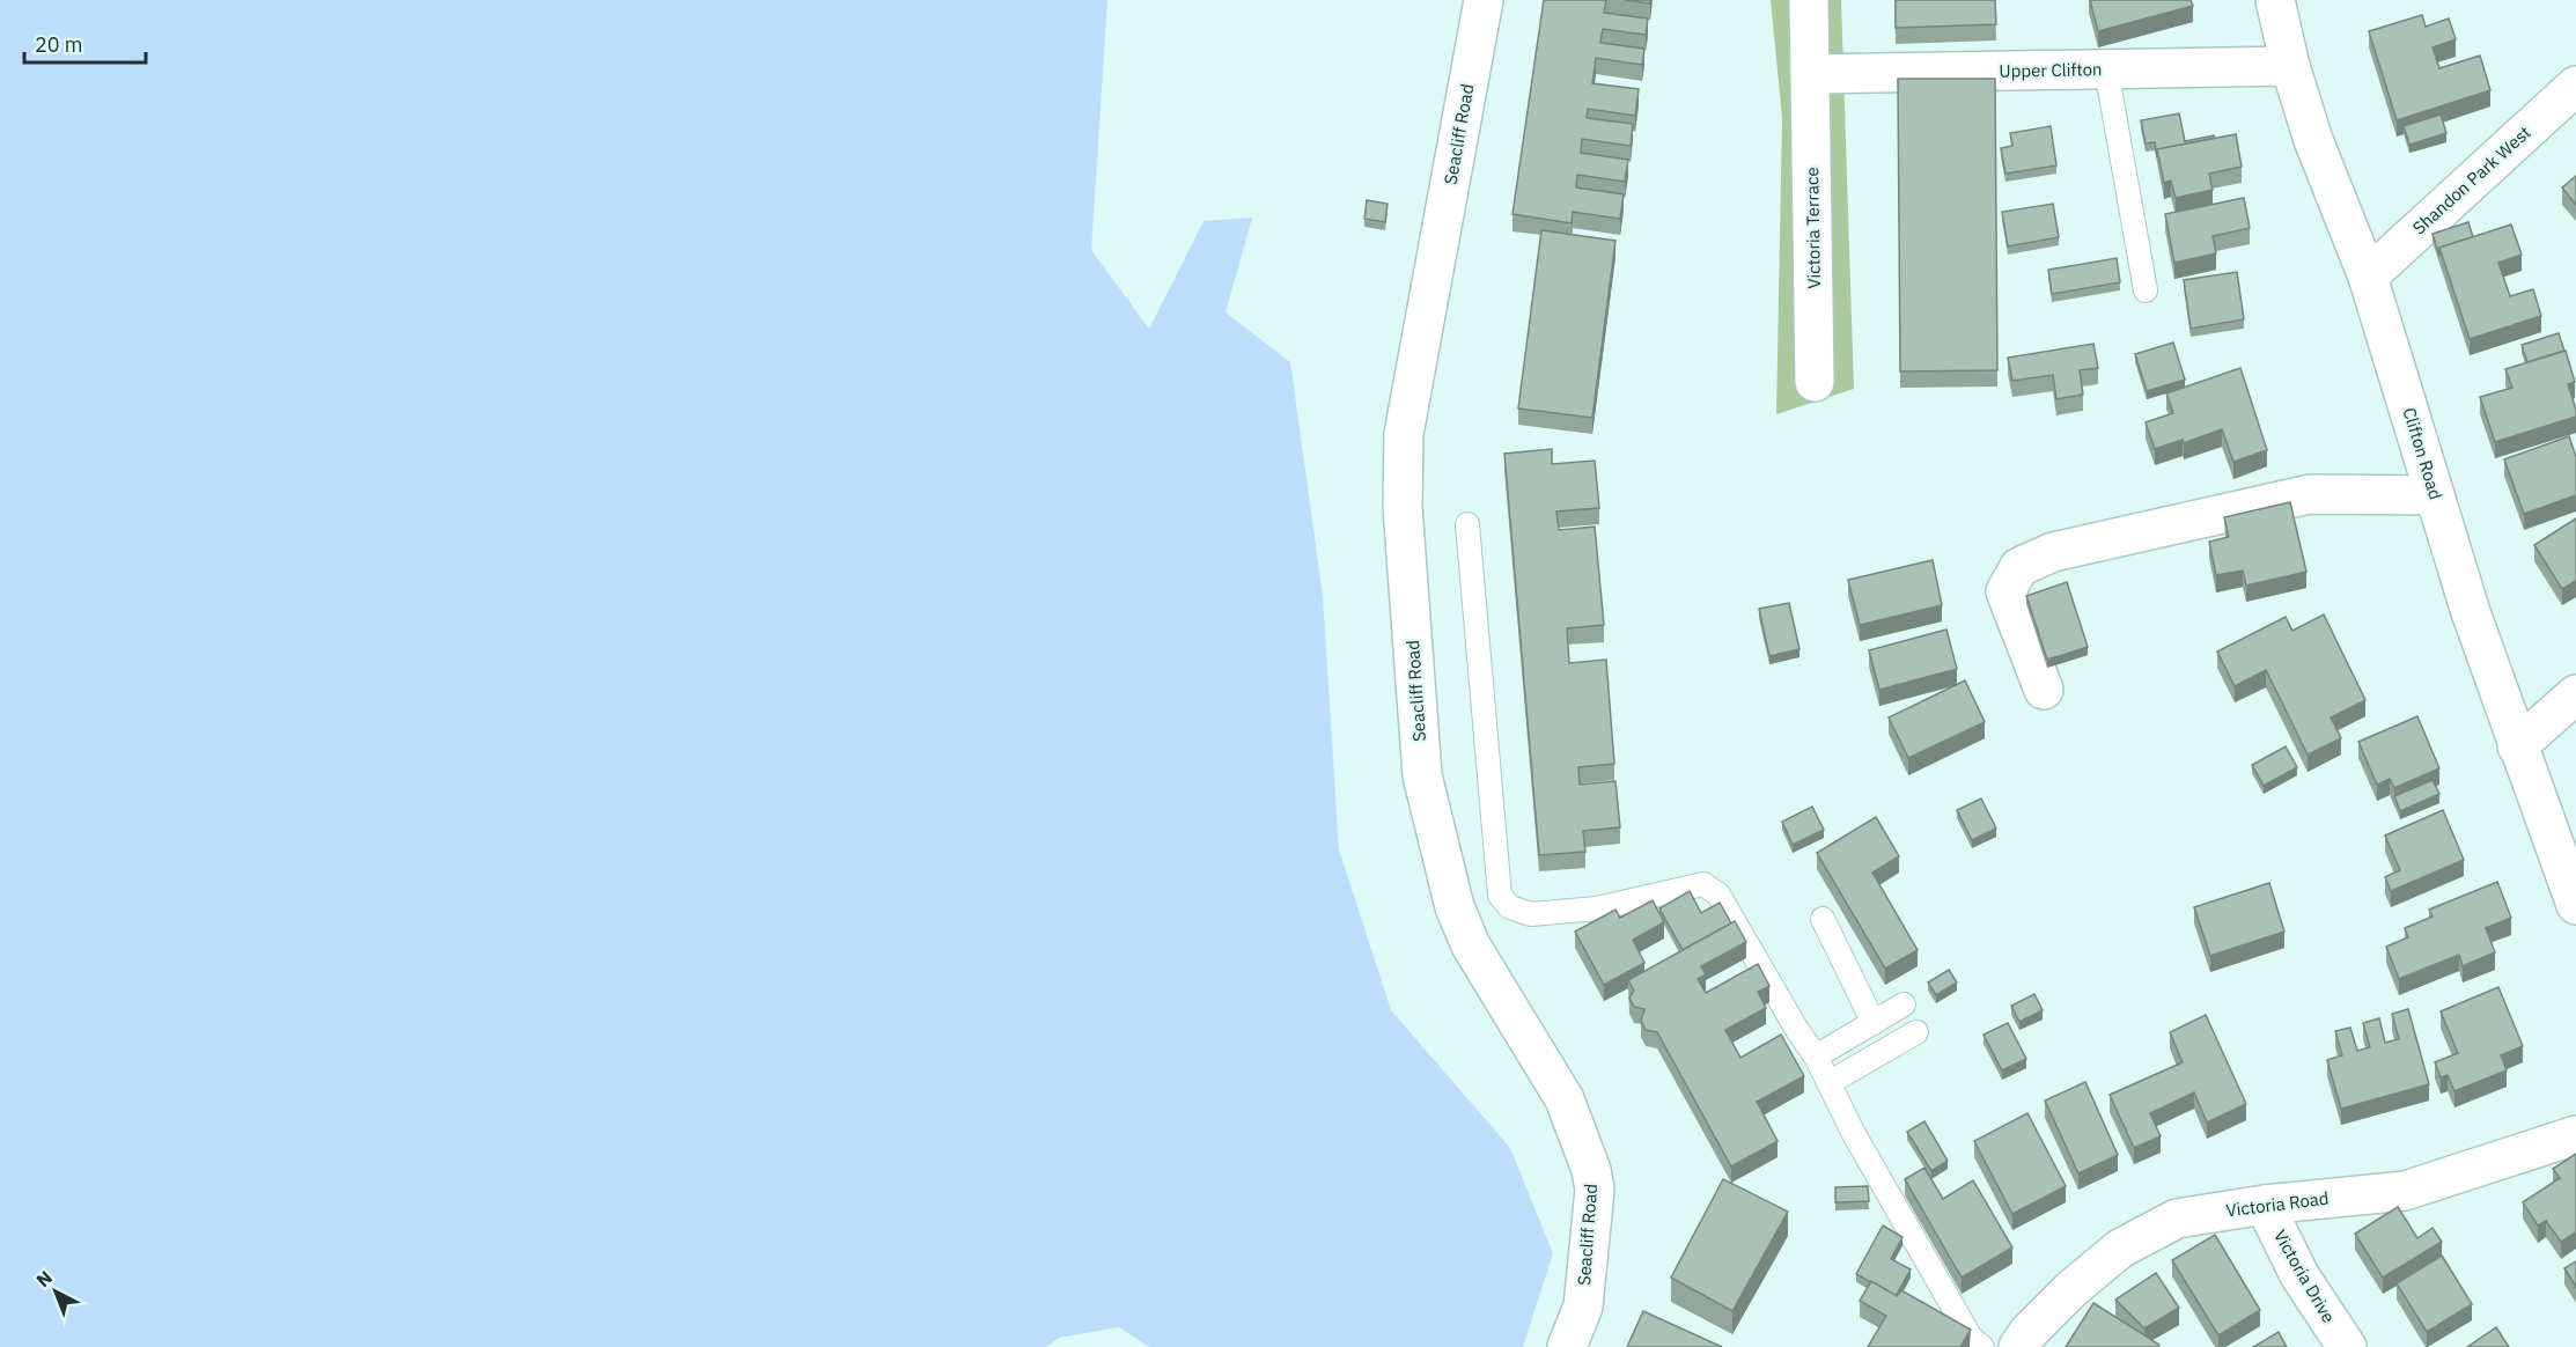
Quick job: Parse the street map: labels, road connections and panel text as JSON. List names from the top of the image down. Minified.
{"streets":{"street":["Upper Clifton","Seacliff Road","Shandon Park West","Victoria Terrace","Clifton Road","Victoria Road","Victoria Drive"]},"crossings":[["Upper Clifton","Victoria Terrace"],["Upper Clifton","Clifton Road"],["Shandon Park West","Clifton Road"],["Victoria Road","Victoria Drive"]],"scale_bar":"20 m","north":"top left"}
